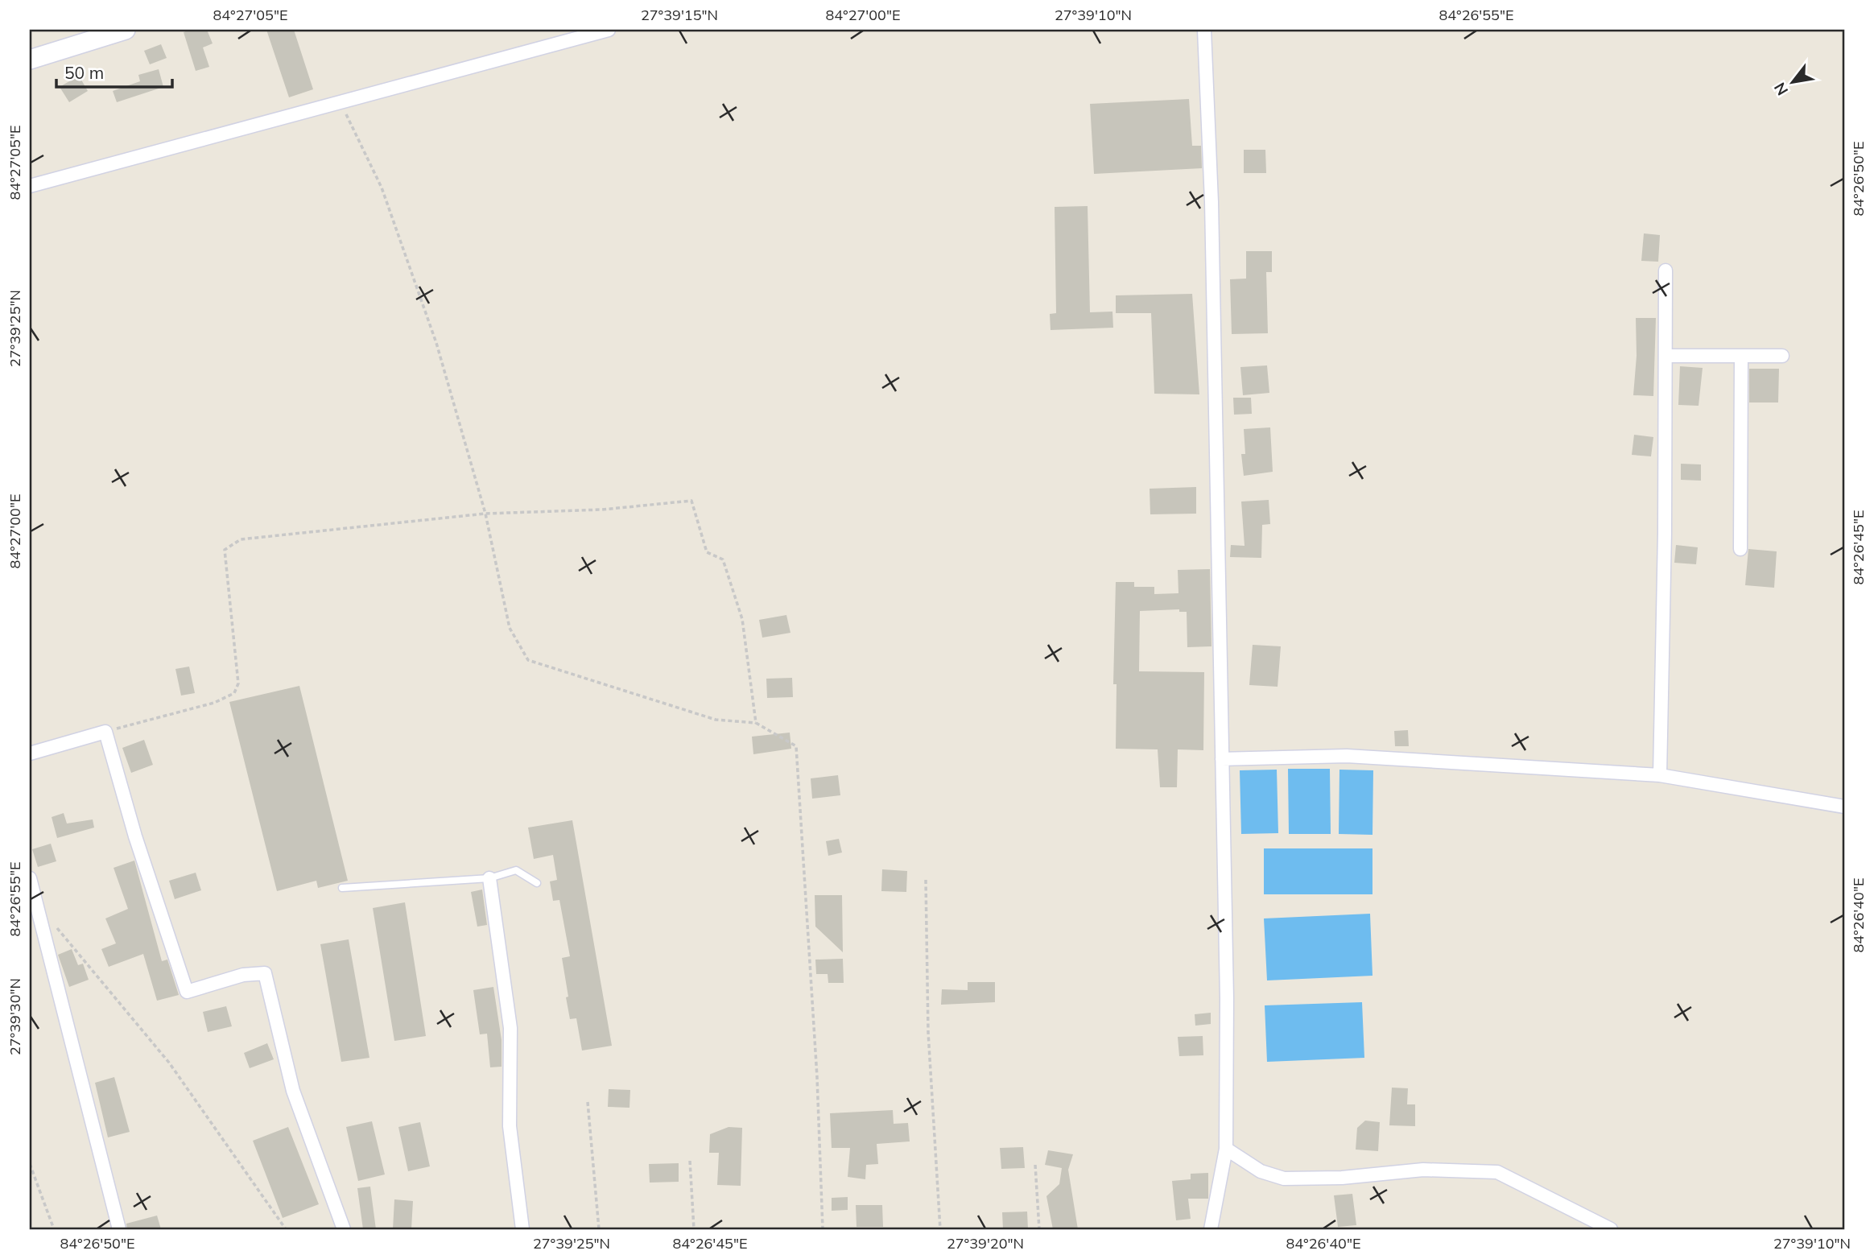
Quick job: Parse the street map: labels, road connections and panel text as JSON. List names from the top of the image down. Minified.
{"scale_bar":"50 m","north":"bottom left","coordinates":["84°27'05\"E","27°39'15\"N","84°27'00\"E","27°39'10\"N","84°26'55\"E","84°26'50\"E","27°39'25\"N","84°26'45\"E","84°26'40\"E","27°39'30\"N","27°39'20\"N"]}
